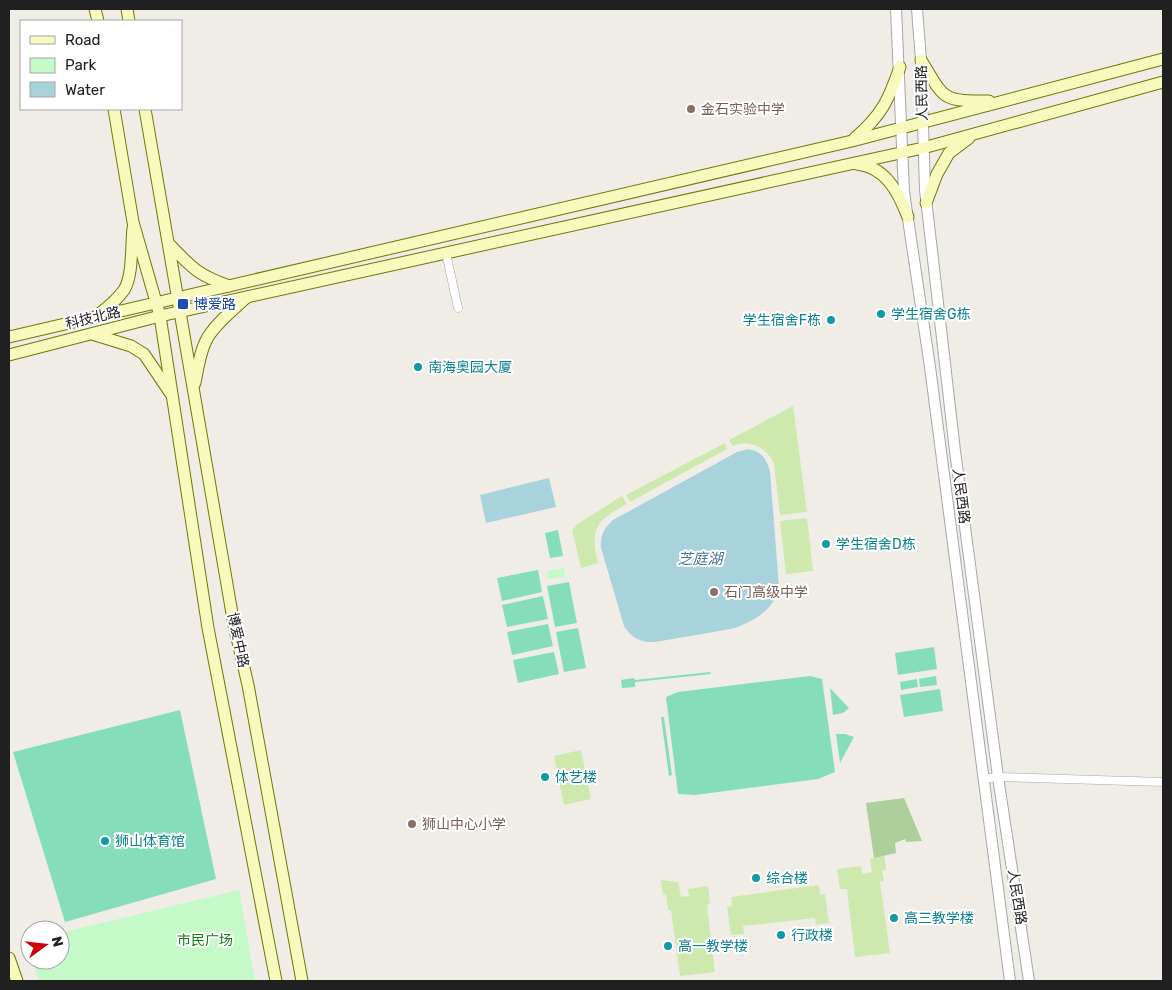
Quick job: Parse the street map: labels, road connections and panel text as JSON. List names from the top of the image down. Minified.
{"streets":{"main road":["科技北路","博爱中路"],"street":["人民西路"]},"crossings":[["人民西路","科技北路"],["科技北路","博爱中路"]],"water":["芝庭湖"],"parks":["市民广场"],"places":{"other":["金石实验中学","学生宿舍G栋","学生宿舍F栋","南海奥园大厦","学生宿舍D栋","石门高级中学","体艺楼","狮山中心小学","狮山体育馆","综合楼","高三教学楼","行政楼","高一教学楼"],"transit":["博爱路"]},"legend":["Road","Park","Water"],"north":"right"}
